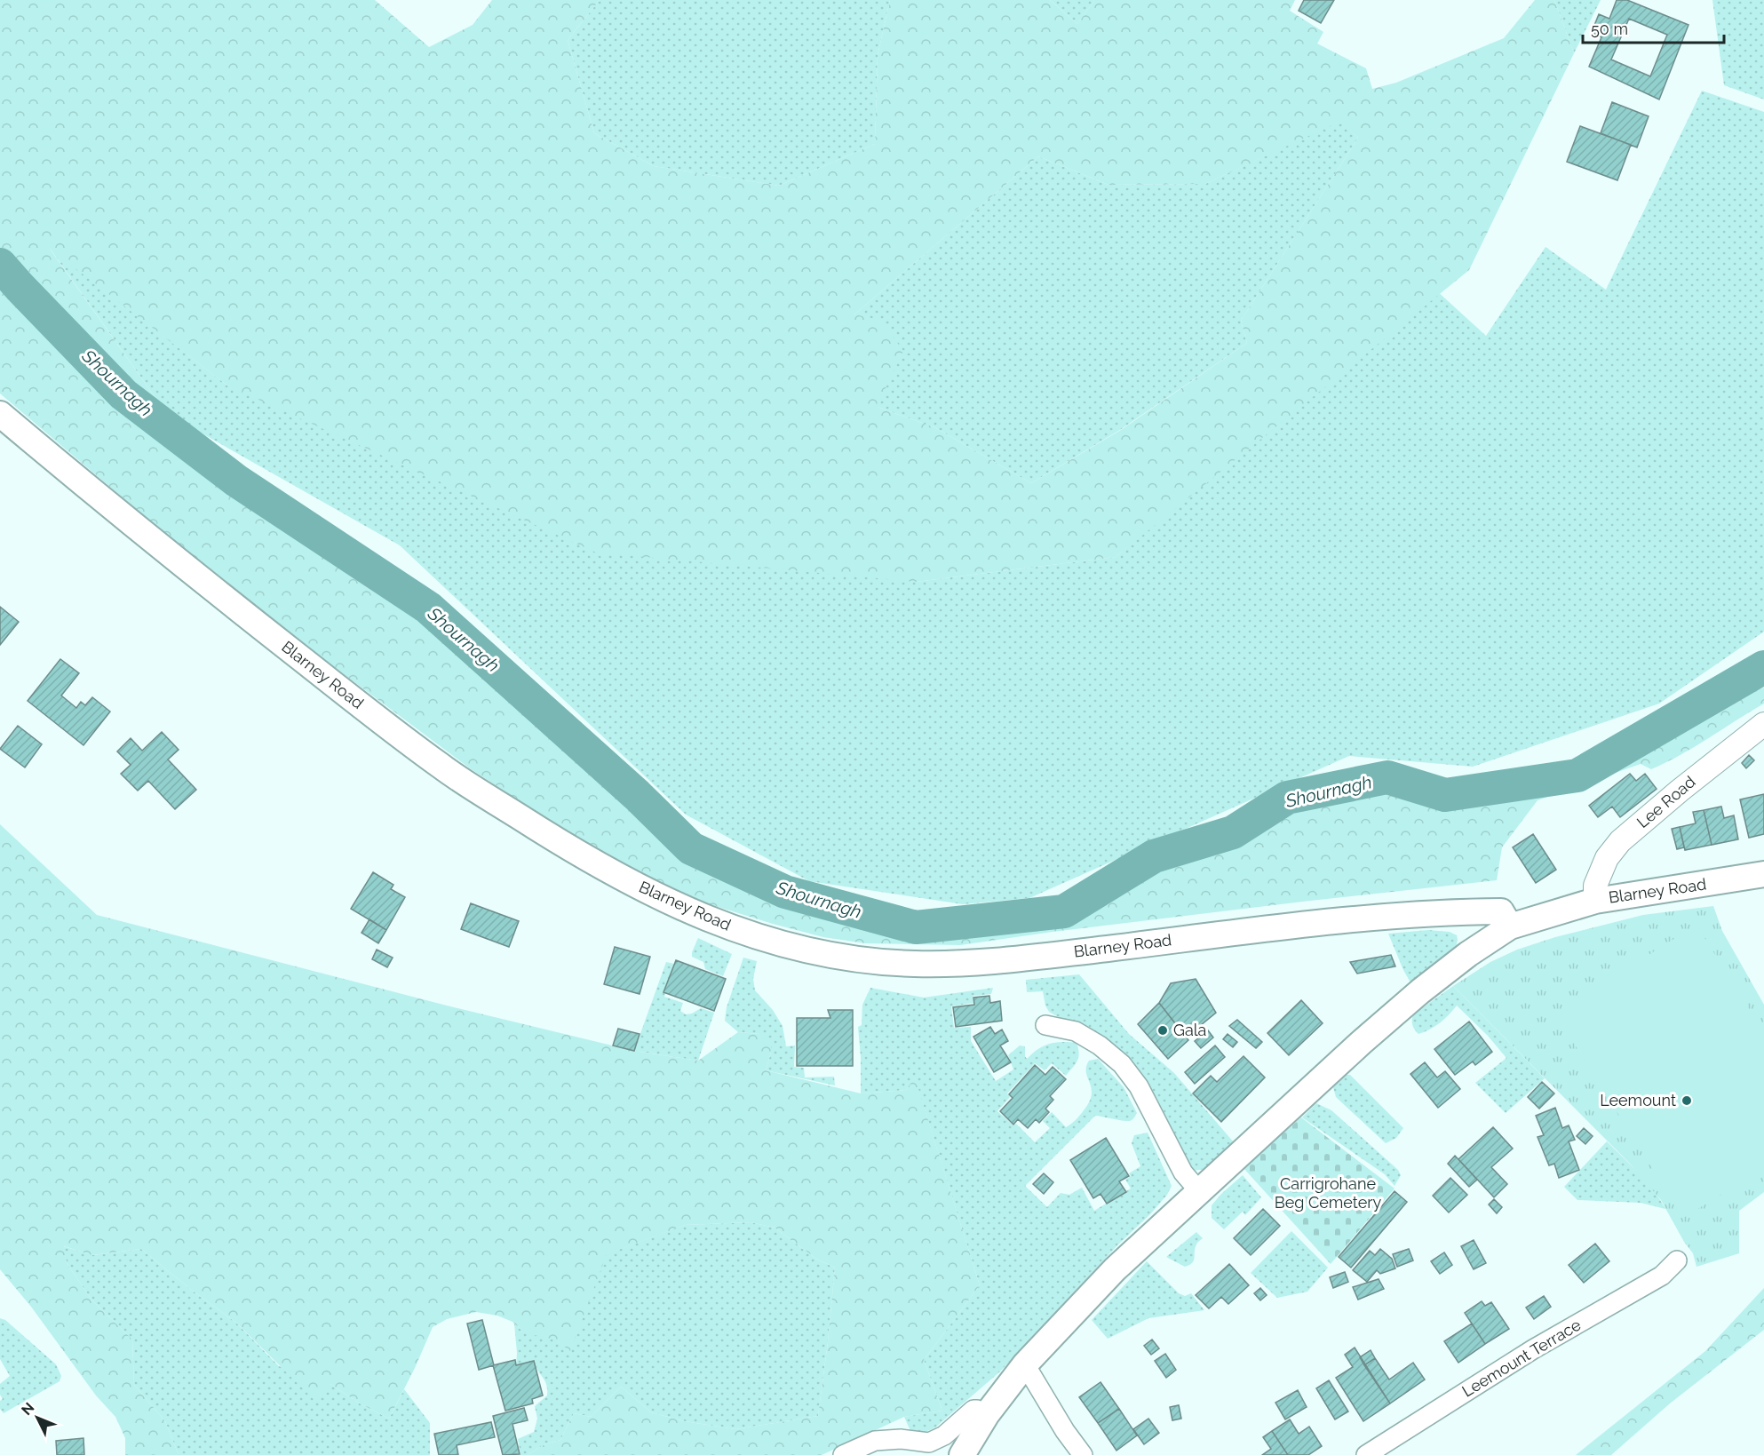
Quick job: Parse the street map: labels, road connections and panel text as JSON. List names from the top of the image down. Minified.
{"streets":{"main road":["Blarney Road"],"street":["Lee Road","Leemount Terrace"]},"crossings":[["Blarney Road","Lee Road"]],"water":["Shournagh"],"parks":["Carrigrohane Beg Cemetery"],"places":["Gala","Leemount"],"scale_bar":"50 m","north":"top left"}
